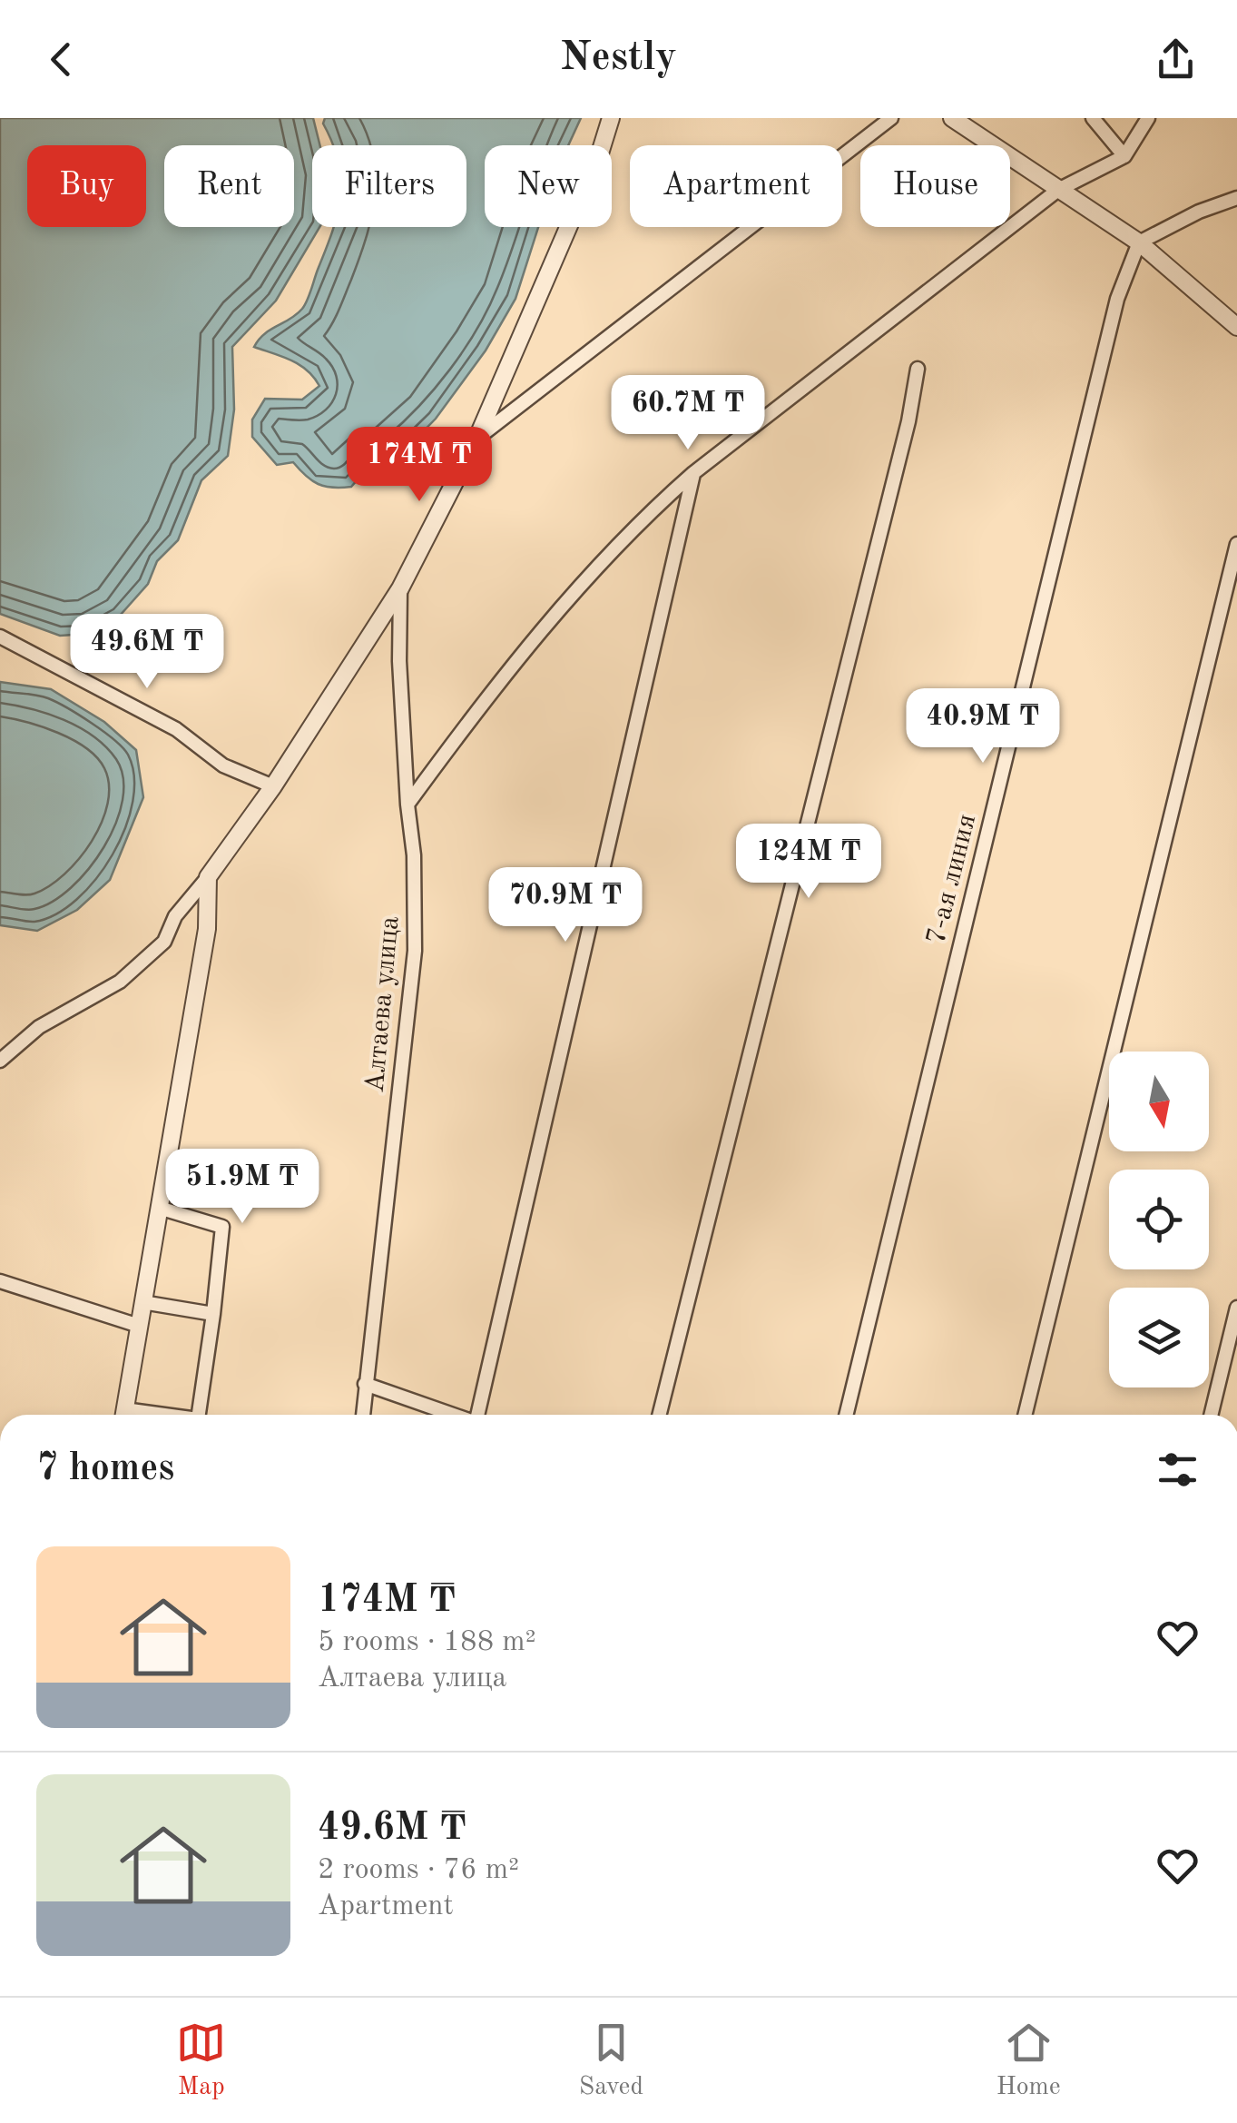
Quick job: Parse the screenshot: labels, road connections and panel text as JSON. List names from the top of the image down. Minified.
{"streets":{"street":["7-ая линия","Алтаева улица"]},"north":"bottom","page":{"header":"Nestly","chip":["Buy","Rent","Filters","New","Apartment","House"],"price":["60.7M ₸","174M ₸","49.6M ₸","40.9M ₸","124M ₸","70.9M ₸","51.9M ₸"],"heading":"7 homes","list":[{"name":"174M ₸","note":"5 rooms · 188 m² · Алтаева улица"},{"name":"49.6M ₸","note":"2 rooms · 76 m² · Apartment"}],"tabs":["Map","Saved","Home"]}}
